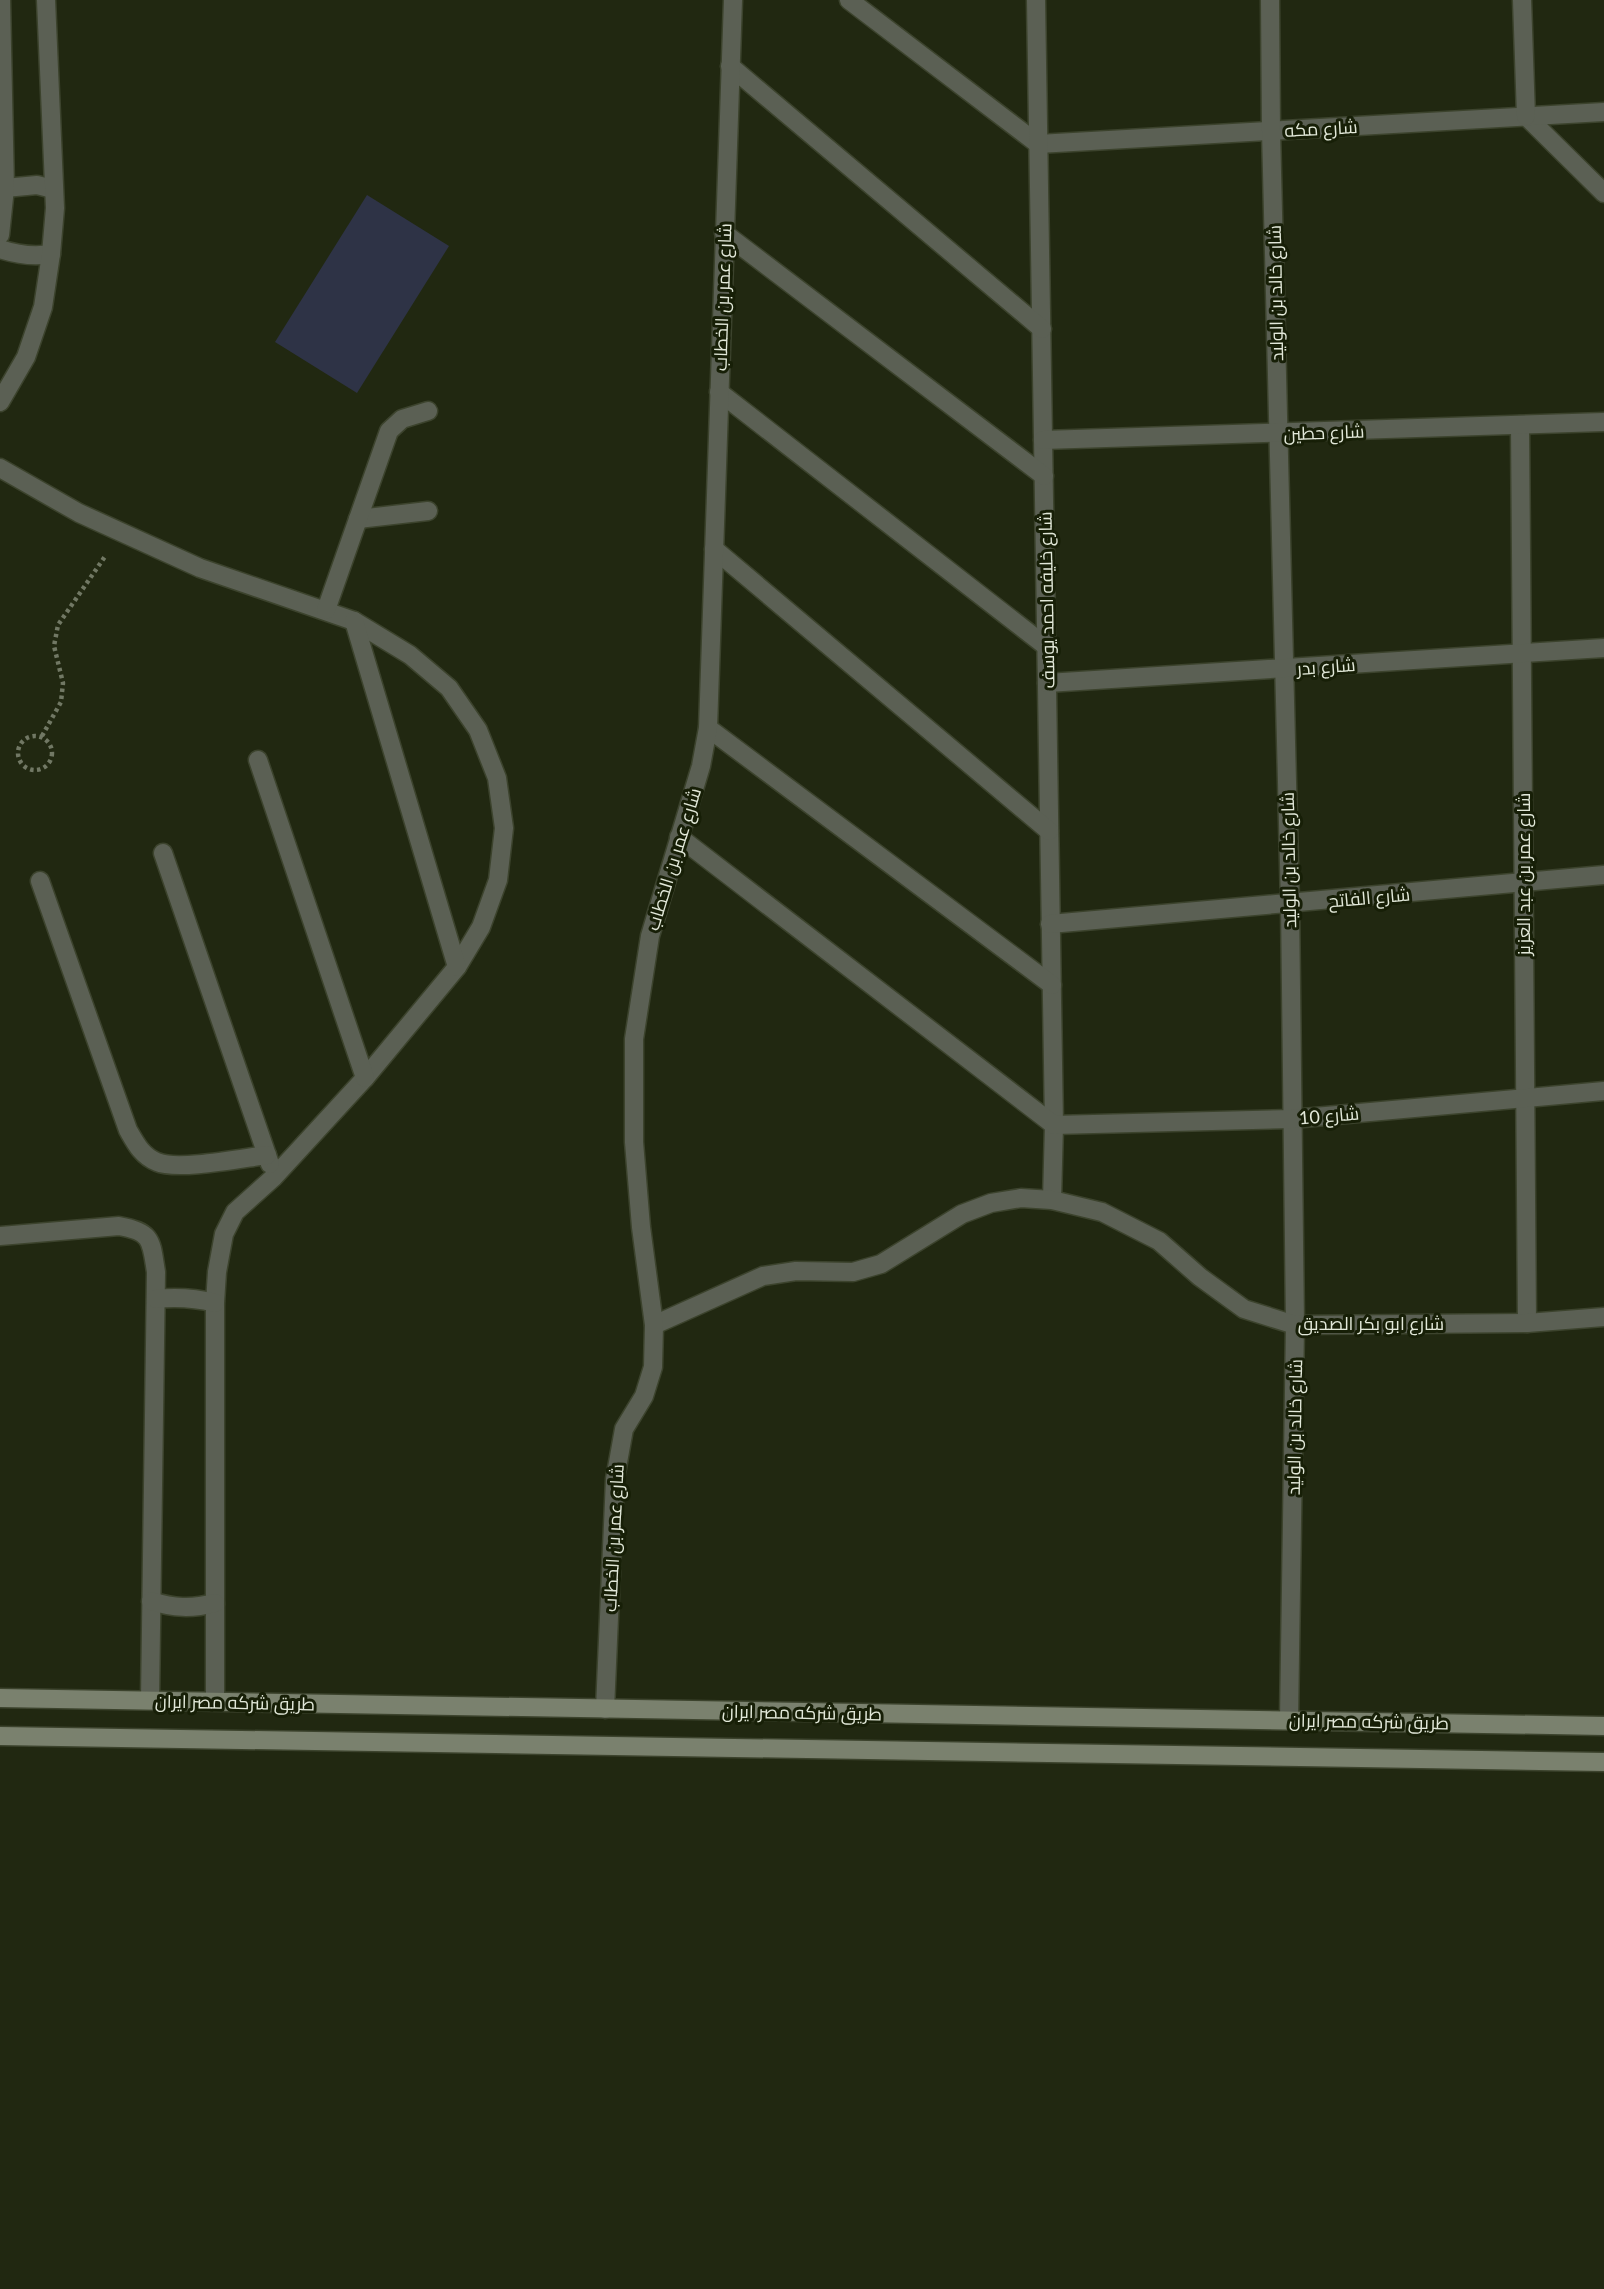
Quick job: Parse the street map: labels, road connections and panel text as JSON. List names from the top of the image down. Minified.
{"streets":{"main road":["طريق شركه مصر ايران"],"street":["شارع مكه","شارع خالد بن الوليد","شارع عمر بن الخطاب","شارع حطين","شارع خليفه احمد يوسف","شارع بدر","شارع عمر بن عبد العزيز","شارع الفاتح","شارع 10","شارع ابو بكر الصديق"]},"crossings":[["شارع مكه","شارع خالد بن الوليد"],["شارع مكه","شارع خليفه احمد يوسف"],["شارع خالد بن الوليد","شارع حطين"],["شارع خالد بن الوليد","شارع بدر"],["شارع خالد بن الوليد","شارع الفاتح"],["شارع خالد بن الوليد","شارع 10"],["شارع خالد بن الوليد","شارع ابو بكر الصديق"],["شارع خالد بن الوليد","طريق شركه مصر ايران"],["شارع عمر بن الخطاب","شارع ابو بكر الصديق"],["شارع عمر بن الخطاب","طريق شركه مصر ايران"],["شارع حطين","شارع خليفه احمد يوسف"],["شارع حطين","شارع عمر بن عبد العزيز"],["شارع خليفه احمد يوسف","شارع بدر"],["شارع خليفه احمد يوسف","شارع الفاتح"],["شارع خليفه احمد يوسف","شارع 10"],["شارع خليفه احمد يوسف","شارع ابو بكر الصديق"],["شارع بدر","شارع عمر بن عبد العزيز"],["شارع عمر بن عبد العزيز","شارع الفاتح"],["شارع عمر بن عبد العزيز","شارع 10"],["شارع عمر بن عبد العزيز","شارع ابو بكر الصديق"]]}
